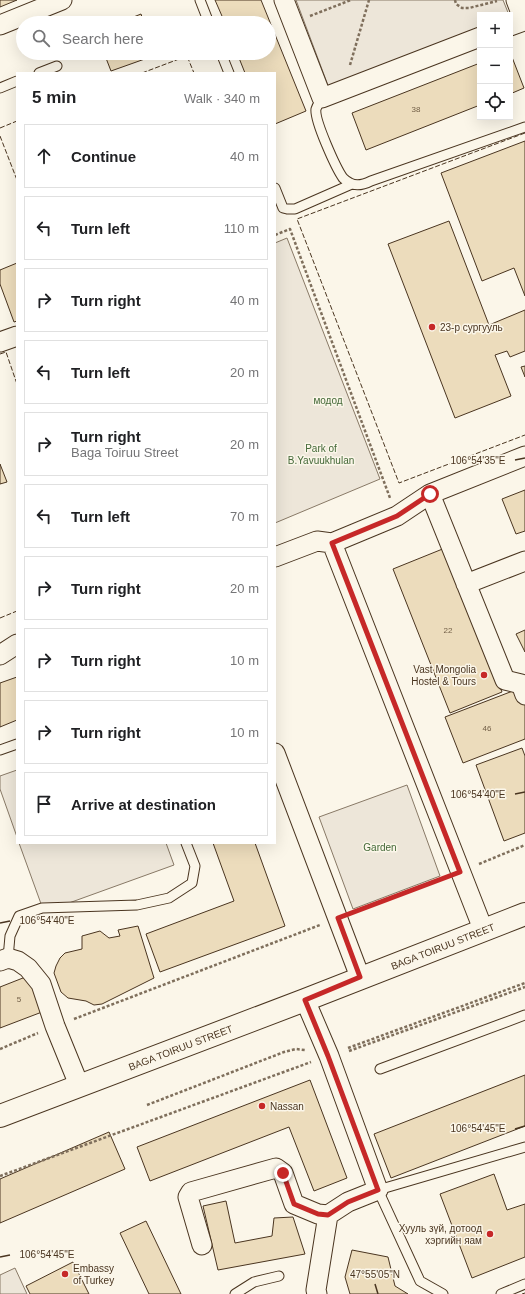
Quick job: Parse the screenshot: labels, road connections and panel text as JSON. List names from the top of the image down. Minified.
{"streets":{"main road":["BAGA TOIRUU STREET"]},"parks":["модод","Park of B.Yavuukhulan","Garden"],"places":["23-р сургууль","Vast Mongolia Hostel & Tours","Nassan","Хууль зүй, дотоод хэргийн яам","Embassy of Turkey"],"house_numbers":["38","22","46","5"],"page":{"map_buttons":["+","−"],"search":"Search here","heading":["5 min","Walk · 340 m"],"list":[["Continue","40 m"],["Turn left","110 m"],["Turn right","40 m"],["Turn left","20 m"],["Turn right","Baga Toiruu Street","20 m"],["Turn left","70 m"],["Turn right","20 m"],["Turn right","10 m"],["Turn right","10 m"],"Arrive at destination"]},"coordinates":["106°54'35\"E","106°54'40\"E","106°54'45\"E","47°55'05\"N"]}
